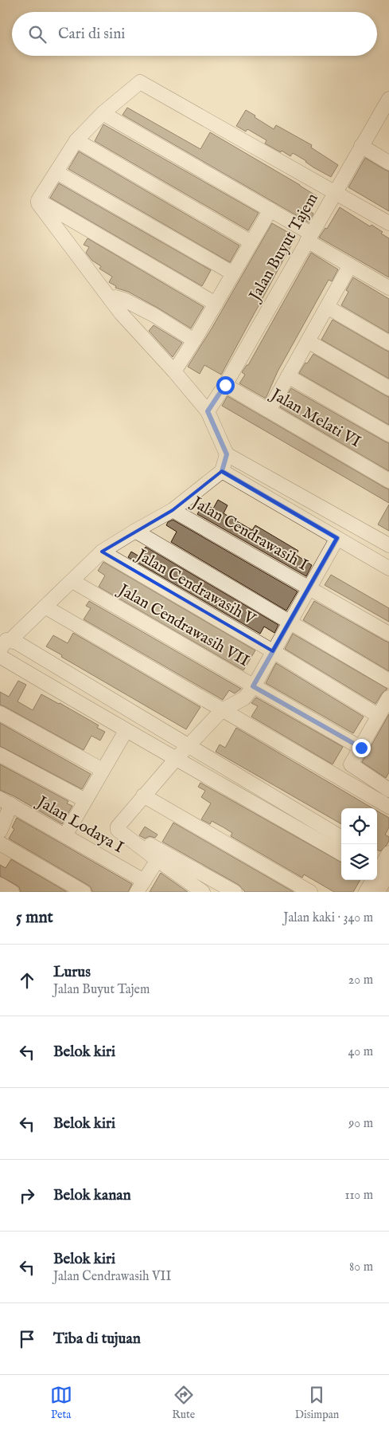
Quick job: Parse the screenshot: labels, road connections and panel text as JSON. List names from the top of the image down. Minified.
{"streets":{"street":["Jalan Buyut Tajem","Jalan Melati VI","Jalan Cendrawasih I","Jalan Cendrawasih V","Jalan Cendrawasih VII","Jalan Lodaya I"]},"crossings":[["Jalan Buyut Tajem","Jalan Melati VI"]],"page":{"search":"Cari di sini","heading":["5 mnt","Jalan kaki · 340 m"],"list":[["Lurus","Jalan Buyut Tajem","20 m"],["Belok kiri","40 m"],["Belok kiri","90 m"],["Belok kanan","110 m"],["Belok kiri","Jalan Cendrawasih VII","80 m"],"Tiba di tujuan"],"nav":["Peta","Rute","Disimpan"]}}
